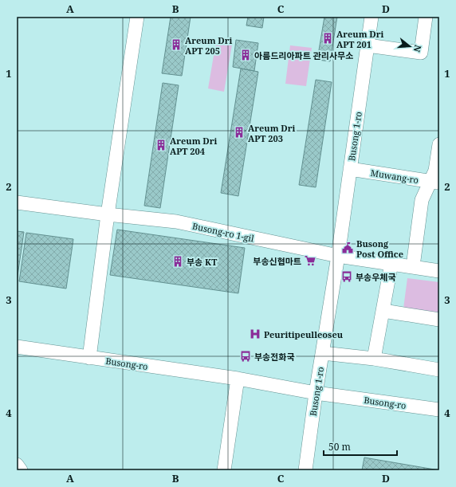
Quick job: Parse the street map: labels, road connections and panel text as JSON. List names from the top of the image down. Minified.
{"streets":{"street":["Busong 1-ro","Muwang-ro","Busong-ro 1-gil","Busong-ro"]},"crossings":[["Busong 1-ro","Muwang-ro"],["Busong 1-ro","Busong-ro 1-gil"],["Busong 1-ro","Busong-ro"]],"places":{"building":["Areum Dri APT 201","Areum Dri APT 205","아름드리아파트 관리사무소","Areum Dri APT 203","Areum Dri APT 204","부송 KT"],"public building":["Busong Post Office"],"supermarket":["부송신협마트"],"bus stop":["부송우체국","부송전화국"],"hospital":["Peuritipeulleoseu"]},"scale_bar":"50 m","north":"right","grid":{"columns":["A","B","C","D"],"rows":["1","2","3","4"]}}
